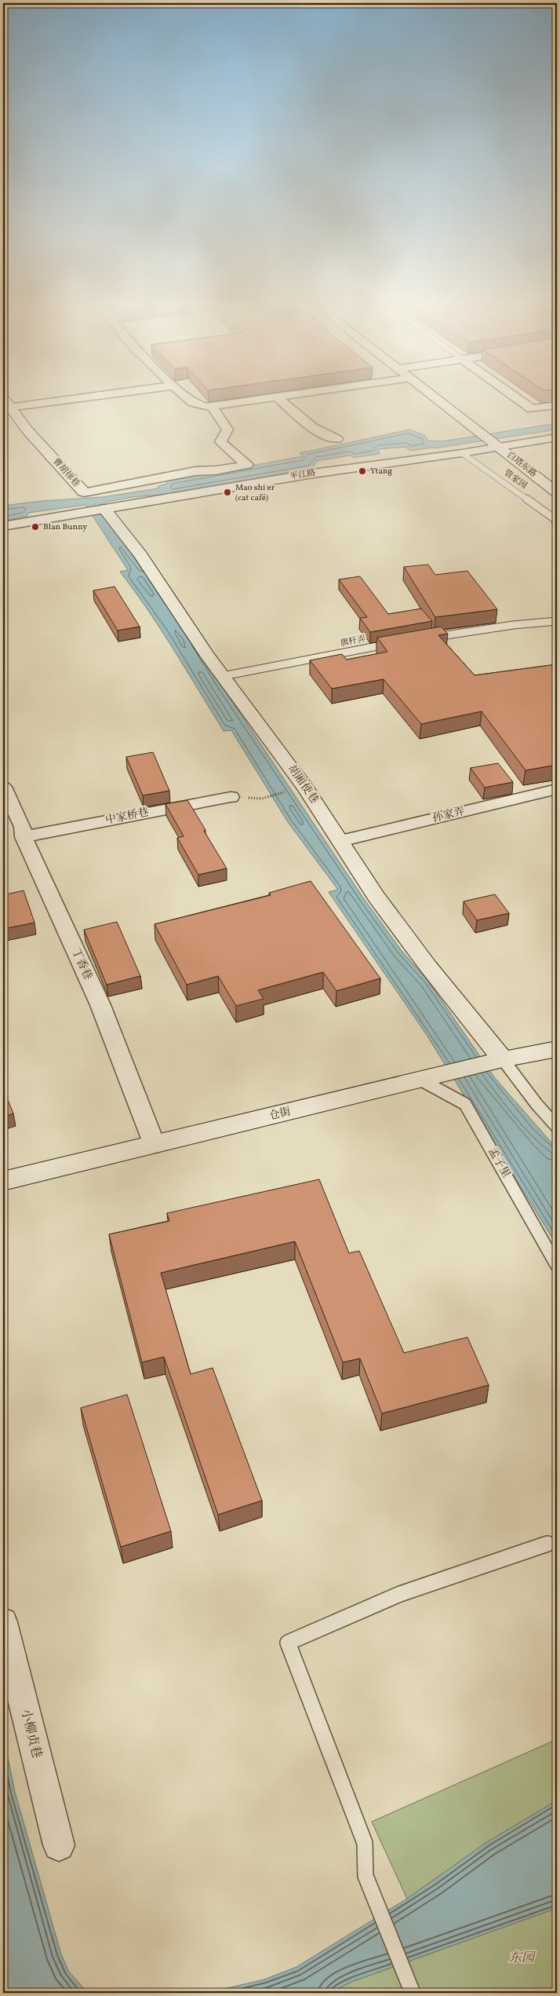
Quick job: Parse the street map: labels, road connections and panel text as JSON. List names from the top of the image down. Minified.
{"streets":{"street":["白塔东路","曹胡徐巷","平江路","胡厢使巷","孙家弄","中家桥巷","丁香巷","仓街","小柳贞巷"],"lane":["管家园","旗杆弄","孟子里"]},"crossings":[["白塔东路","平江路"],["平江路","管家园"],["平江路","胡厢使巷"],["旗杆弄","胡厢使巷"],["胡厢使巷","孙家弄"],["胡厢使巷","仓街"],["中家桥巷","丁香巷"],["丁香巷","仓街"],["仓街","孟子里"]],"parks":["东园"],"places":["Ytang","Mao shi er (cat café)","Blan Bunny"]}
